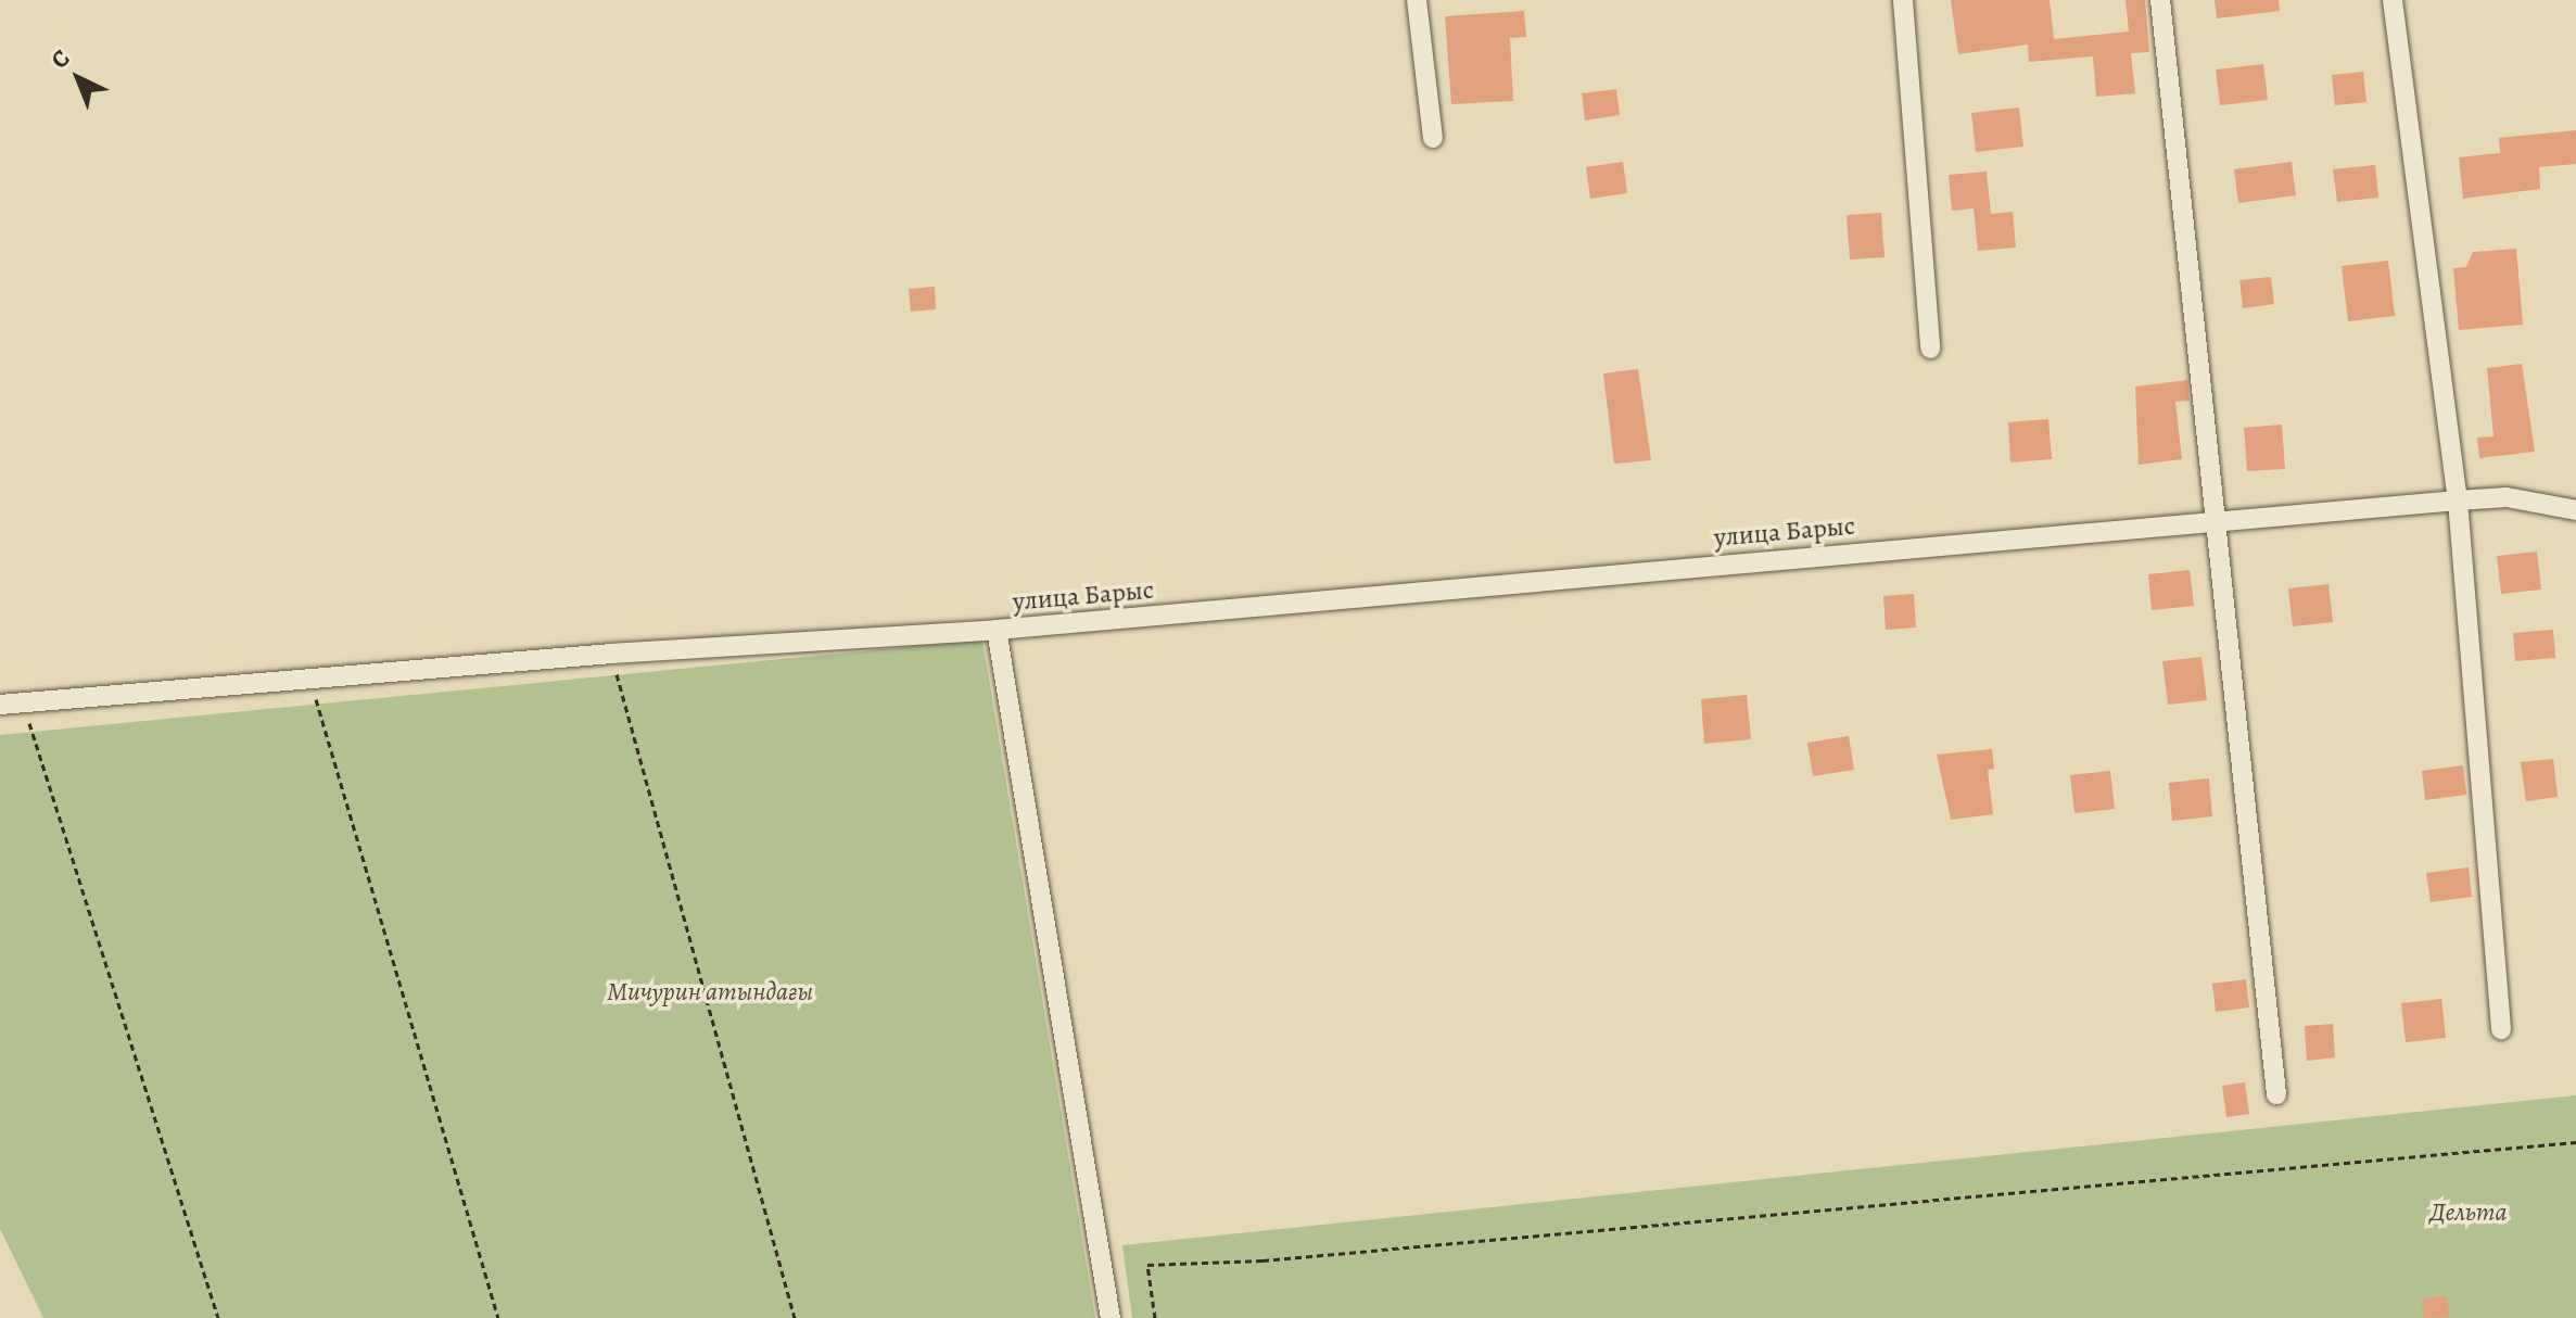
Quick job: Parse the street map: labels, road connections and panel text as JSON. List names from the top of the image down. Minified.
{"streets":{"street":["улица Барыс"]},"parks":["Мичурин атындағы","Дельта"],"north":"top left"}
